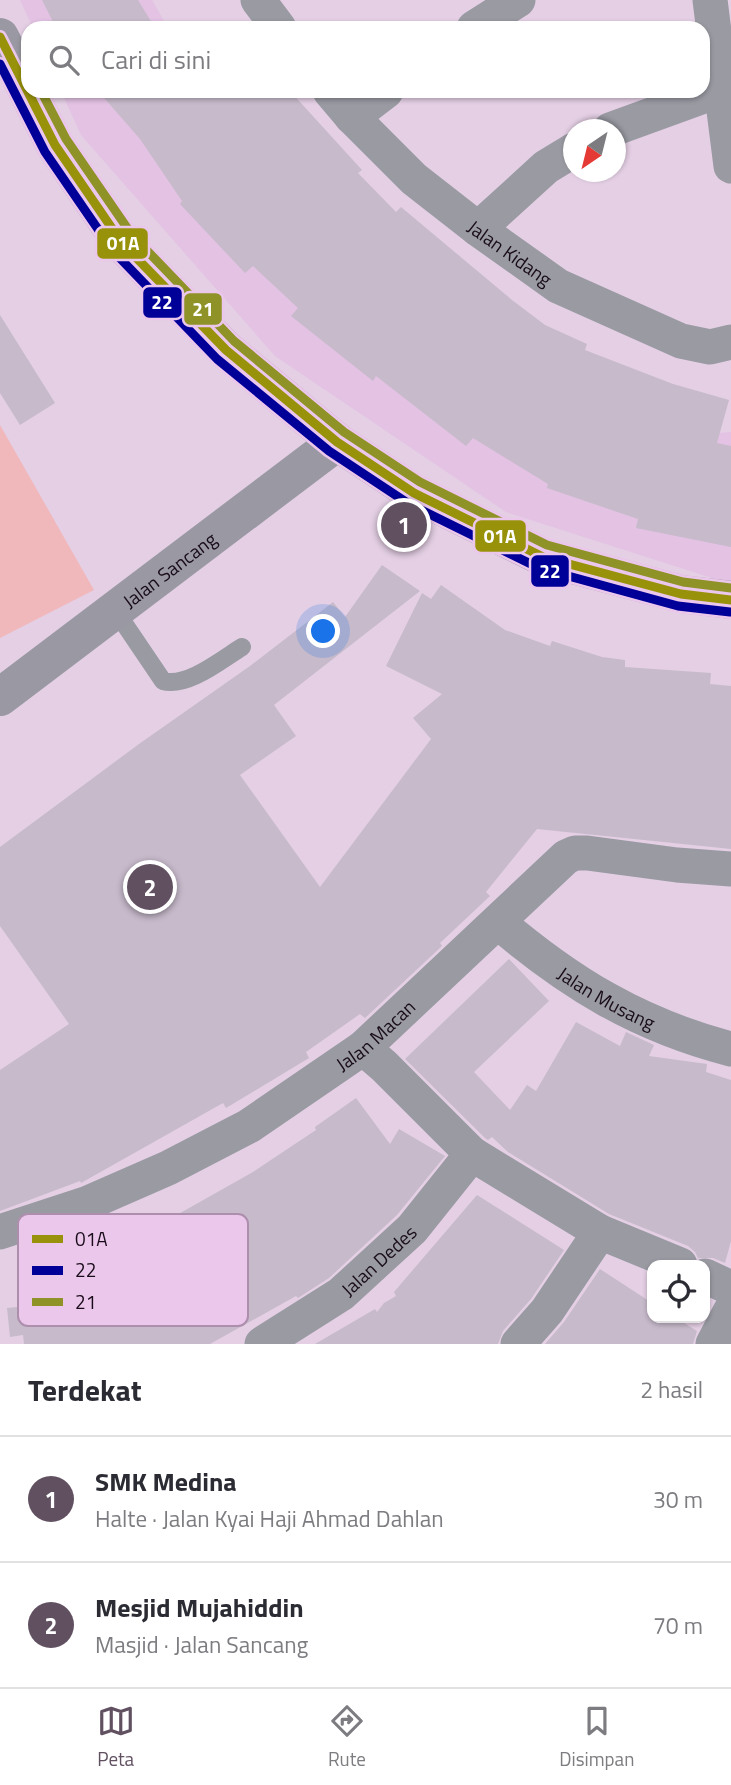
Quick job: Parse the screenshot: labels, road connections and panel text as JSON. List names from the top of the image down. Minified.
{"streets":{"main road":["Jalan Sancang"],"street":["Jalan Kidang","Jalan Musang","Jalan Macan","Jalan Dedes"]},"crossings":[["Jalan Musang","Jalan Macan"]],"lines":["transit line 01A","transit line 22","transit line 21"],"legend":["01A","22","21"],"north":"bottom left","page":{"search":"Cari di sini","pins":["1","2"],"heading":["Terdekat","2 hasil"],"list":[{"mark":"1","name":"SMK Medina","note":"Halte · Jalan Kyai Haji Ahmad Dahlan","value":"30 m"},{"mark":"2","name":"Mesjid Mujahiddin","note":"Masjid · Jalan Sancang","value":"70 m"}],"nav":["Peta","Rute","Disimpan"]}}
